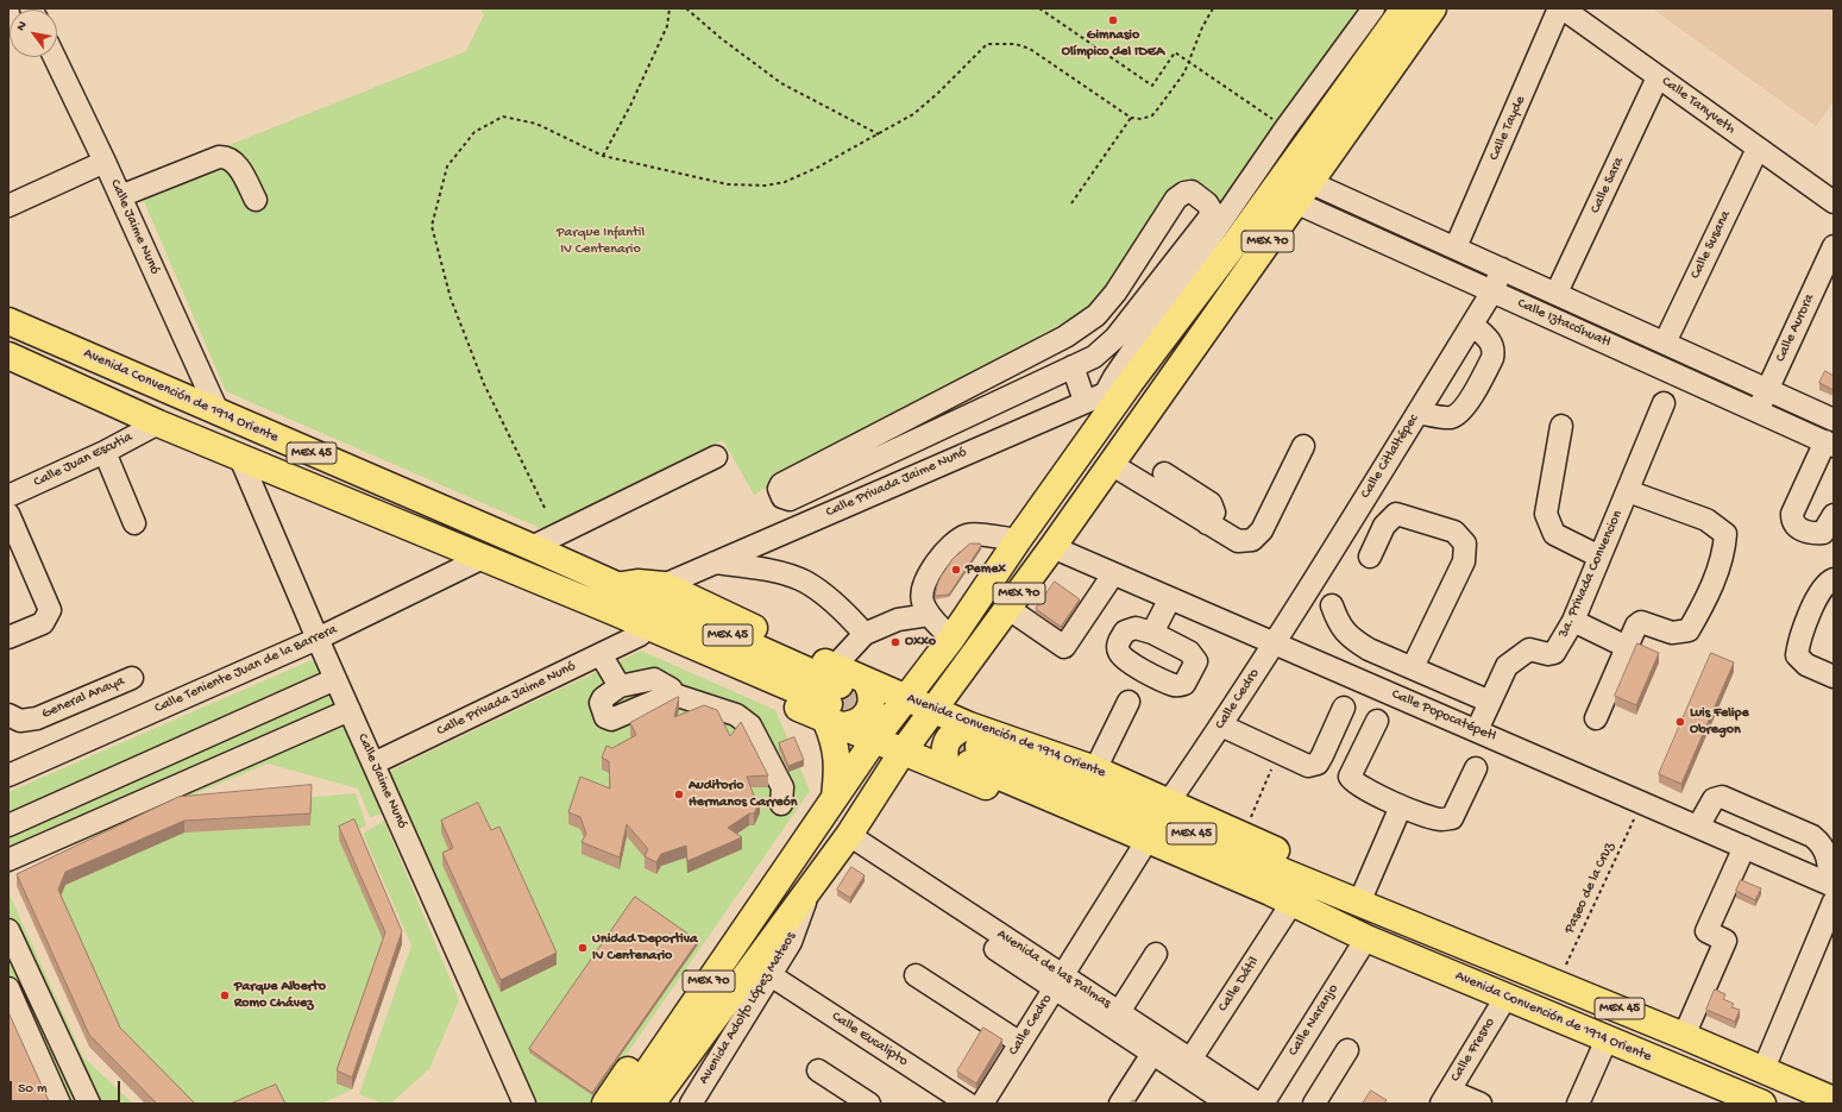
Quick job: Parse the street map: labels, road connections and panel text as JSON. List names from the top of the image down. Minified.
{"streets":{"main road":["MEX 70","Avenida Convención de 1914 Oriente","MEX 45"],"street":["Calle Tanyveth","Calle Tayde","Calle Sara","Calle Jaime Nunó","Calle Susana","Calle Iztaccíhuatl","Calle Aurora","Calle Citlaltépec","Calle Juan Escutia","Calle Privada Jaime Nunó","3a. Privada Convencion","Calle Teniente Juan de la Barrera","General Anaya","Calle Cedro","Calle Popocatépetl","Avenida de las Palmas","Calle Dátil","Avenida Adolfo López Mateos","Calle Naranjo","Calle Eucalipto","Calle Fresno"],"path":["Paseo de la Cruz"]},"crossings":[["Calle Tanyveth","Calle Tayde"],["Calle Tanyveth","Calle Sara"],["Calle Tanyveth","Calle Susana"],["Calle Tayde","Calle Iztaccíhuatl"],["Calle Sara","Calle Iztaccíhuatl"],["Calle Jaime Nunó","Avenida Convención de 1914 Oriente"],["Calle Jaime Nunó","Calle Privada Jaime Nunó"],["Calle Jaime Nunó","Calle Teniente Juan de la Barrera"],["MEX 70","Calle Iztaccíhuatl"],["MEX 70","Avenida Convención de 1914 Oriente"],["MEX 70","Calle Privada Jaime Nunó"],["MEX 70","Calle Popocatépetl"],["MEX 70","Avenida de las Palmas"],["MEX 70","Avenida Adolfo López Mateos"],["Calle Susana","Calle Iztaccíhuatl"],["Calle Iztaccíhuatl","Calle Aurora"],["Calle Iztaccíhuatl","Calle Citlaltépec"],["Avenida Convención de 1914 Oriente","Calle Juan Escutia"],["Avenida Convención de 1914 Oriente","Calle Privada Jaime Nunó"],["Avenida Convención de 1914 Oriente","Calle Teniente Juan de la Barrera"],["Avenida Convención de 1914 Oriente","Calle Cedro"],["Avenida Convención de 1914 Oriente","Paseo de la Cruz"],["Avenida Convención de 1914 Oriente","Calle Dátil"],["Avenida Convención de 1914 Oriente","Calle Naranjo"],["Avenida Convención de 1914 Oriente","Calle Fresno"],["Calle Citlaltépec","Calle Cedro"],["Calle Citlaltépec","Calle Popocatépetl"],["3a. Privada Convencion","Calle Popocatépetl"],["Calle Cedro","Calle Popocatépetl"],["Calle Cedro","Avenida de las Palmas"],["Calle Popocatépetl","Paseo de la Cruz"],["Avenida de las Palmas","Calle Dátil"],["Avenida Adolfo López Mateos","Calle Eucalipto"]],"parks":["Parque Infantil IV Centenario"],"places":["Gimnasio Olímpico del IDEA","Pemex","Oxxo","Luis Felipe Obregon","Auditorio Hermanos Carreón","Unidad Deportiva IV Centenario","Parque Alberto Romo Chávez"],"scale_bar":"50 m","north":"top left"}
